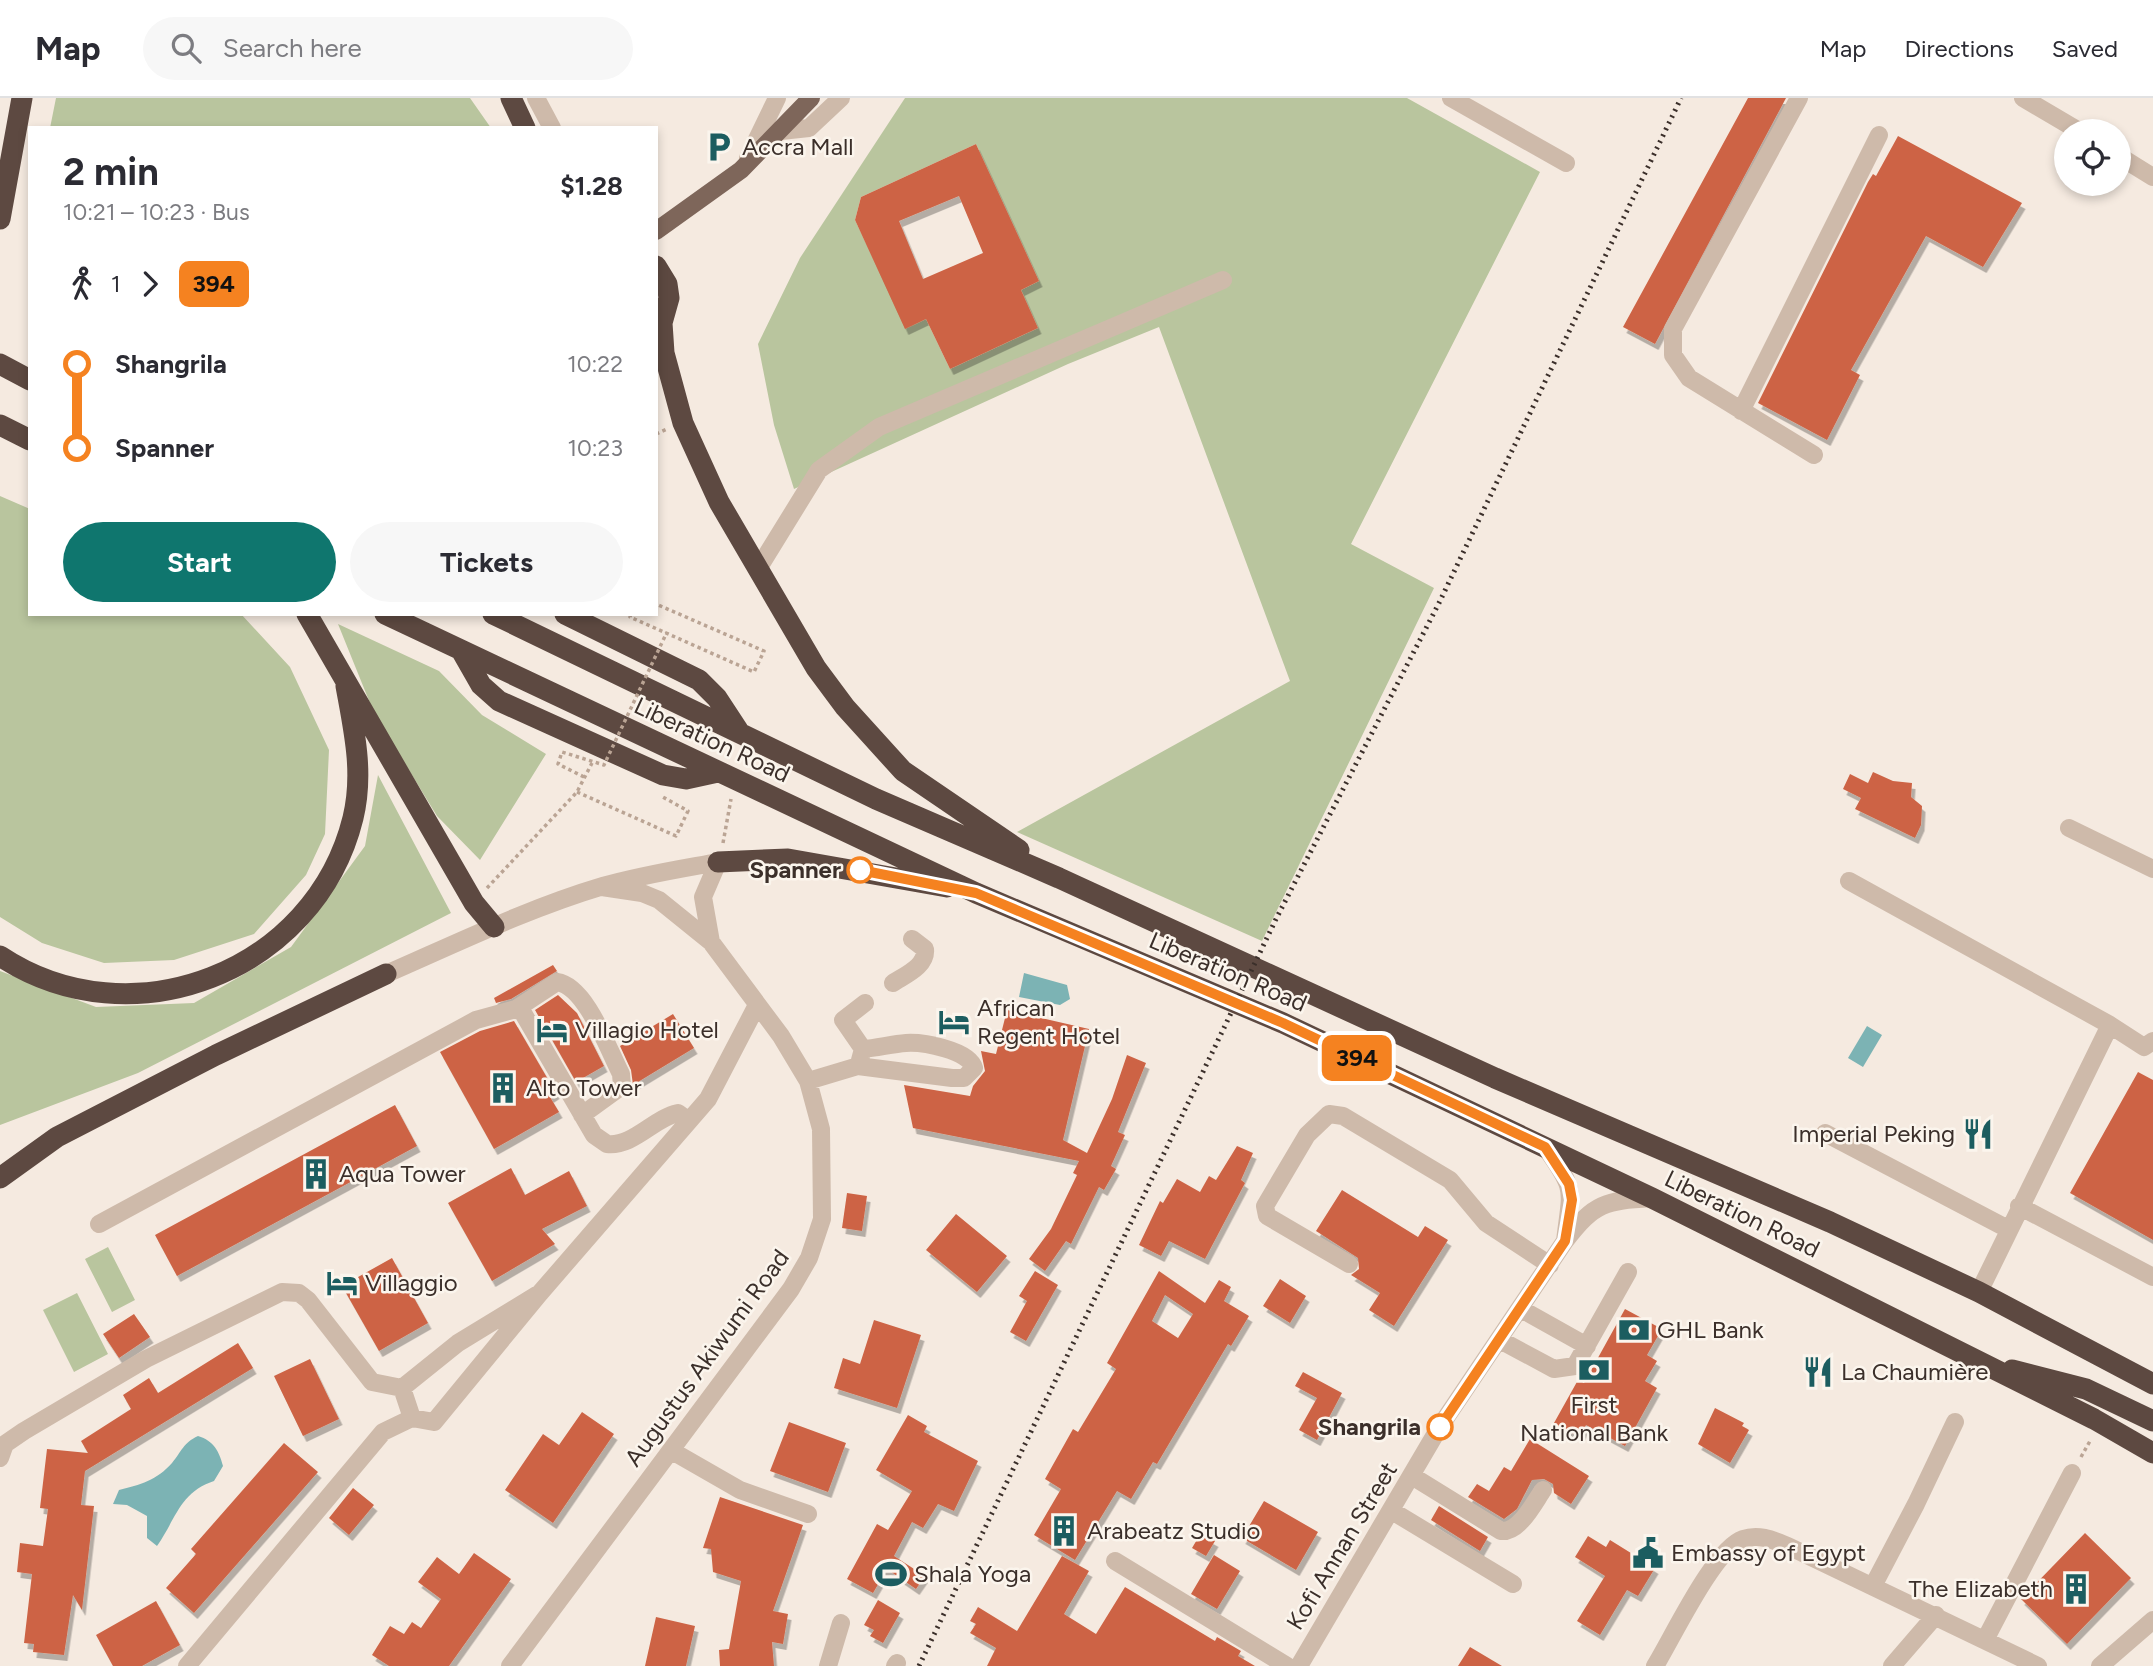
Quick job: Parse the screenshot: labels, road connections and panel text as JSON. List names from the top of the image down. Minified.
{"streets":{"highway":["Liberation Road"],"street":["Augustus Akiwumi Road","Kofi Annan Street"]},"crossings":[["Liberation Road","Kofi Annan Street"]],"places":{"parking":["Accra Mall"],"other":["Spanner","Shangrila"],"hotel":["African Regent Hotel","Villagio Hotel","Villaggio"],"building":["Alto Tower","Aqua Tower","Arabeatz Studio","The Elizabeth"],"restaurant":["Imperial Peking","La Chaumière"],"bank":["GHL Bank","First National Bank"],"public building":["Embassy of Egypt"],"sports":["Shala Yoga"]},"lines":["bus line 394"],"page":{"header":"Map","search":"Search here","nav":["Map","Directions","Saved"],"on_map":"394","heading":["2 min","10:21 – 10:23 · Bus","$1.28"],"legs":["1","394"],"list":[{"name":"Shangrila","value":"10:22"},{"name":"Spanner","value":"10:23"}],"buttons":["Start","Tickets"]}}
